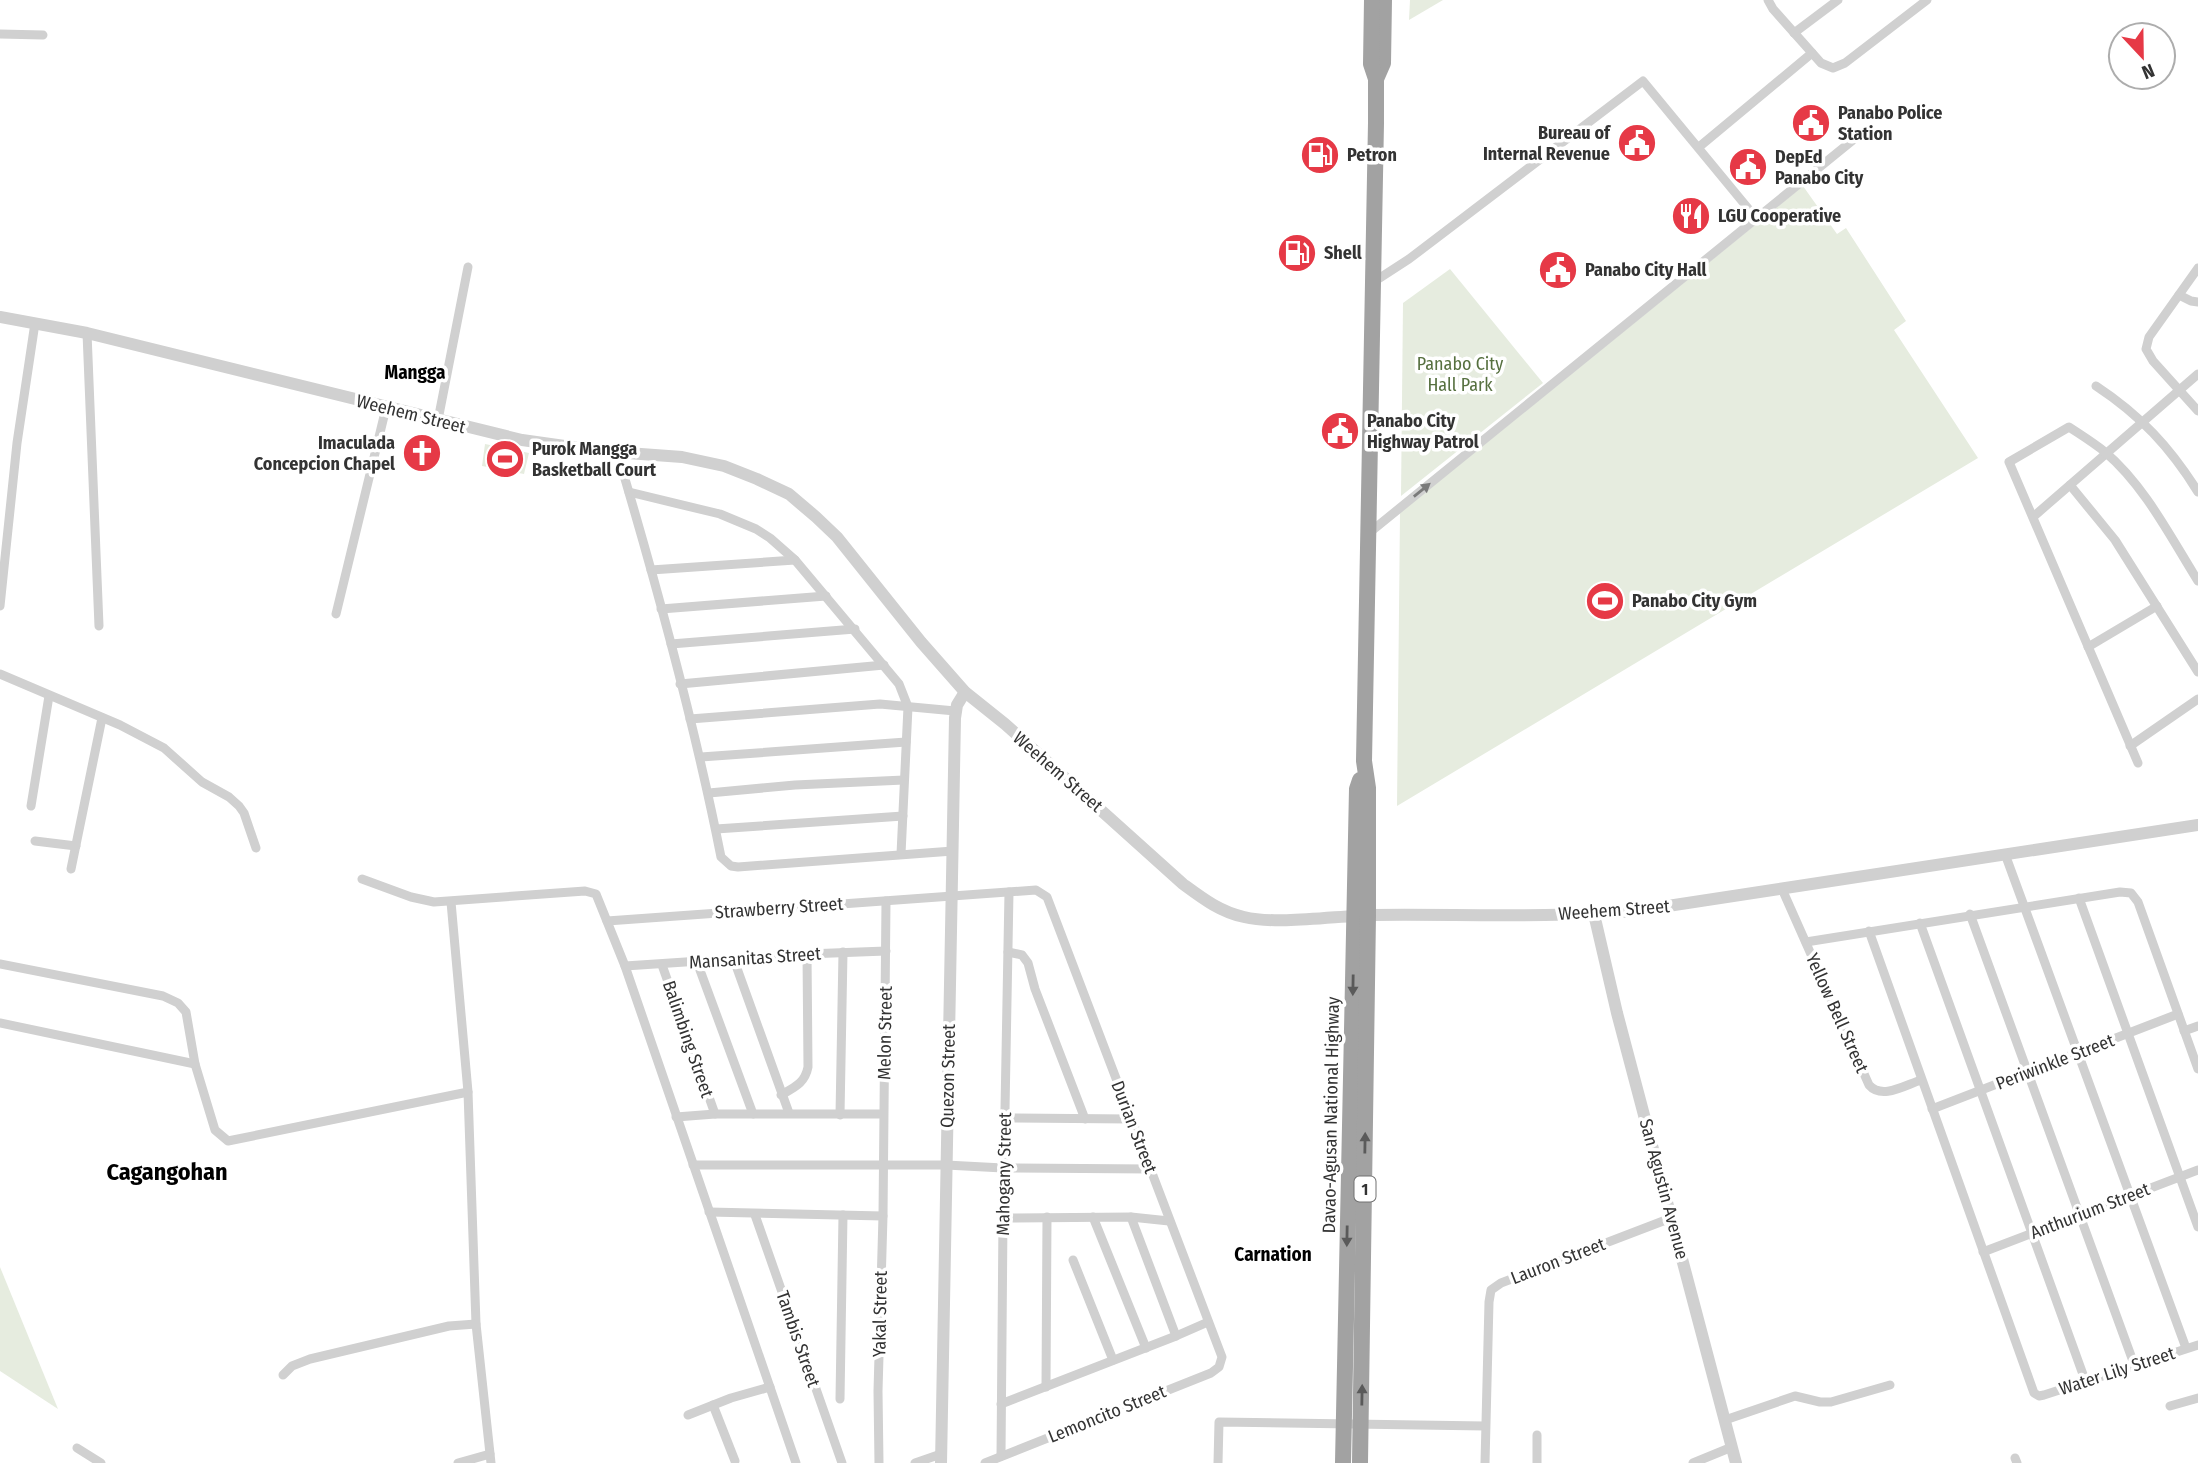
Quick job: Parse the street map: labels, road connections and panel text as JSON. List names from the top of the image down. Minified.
{"streets":{"highway":["Davao-Agusan National Highway","1"],"street":["Weehem Street","Strawberry Street","Mansanitas Street","Yellow Bell Street","Melon Street","Balimbing Street","Periwinkle Street","Quezon Street","Durian Street","Mahogany Street","San Agustin Avenue","Anthurium Street","Lauron Street","Yakal Street","Tambis Street","Water Lily Street","Lemoncito Street"]},"crossings":[["Weehem Street","Yellow Bell Street"],["Weehem Street","Quezon Street"],["Weehem Street","Davao-Agusan National Highway"],["Weehem Street","San Agustin Avenue"],["Strawberry Street","Melon Street"],["Strawberry Street","Quezon Street"],["Strawberry Street","Durian Street"],["Strawberry Street","Mahogany Street"],["Mansanitas Street","Melon Street"],["Mansanitas Street","Balimbing Street"],["Melon Street","Yakal Street"],["Durian Street","Lemoncito Street"],["Mahogany Street","Lemoncito Street"],["San Agustin Avenue","Lauron Street"],["Anthurium Street","Water Lily Street"]],"districts":["Mangga","Cagangohan","Carnation"],"parks":["Panabo City Hall Park"],"places":{"public building":["Panabo Police Station","Bureau of Internal Revenue","DepEd Panabo City","Panabo City Hall","Panabo City Highway Patrol"],"fuel station":["Petron","Shell"],"restaurant":["LGU Cooperative"],"church":["Imaculada Concepcion Chapel"],"sports":["Purok Mangga Basketball Court","Panabo City Gym"]},"north":"bottom"}
